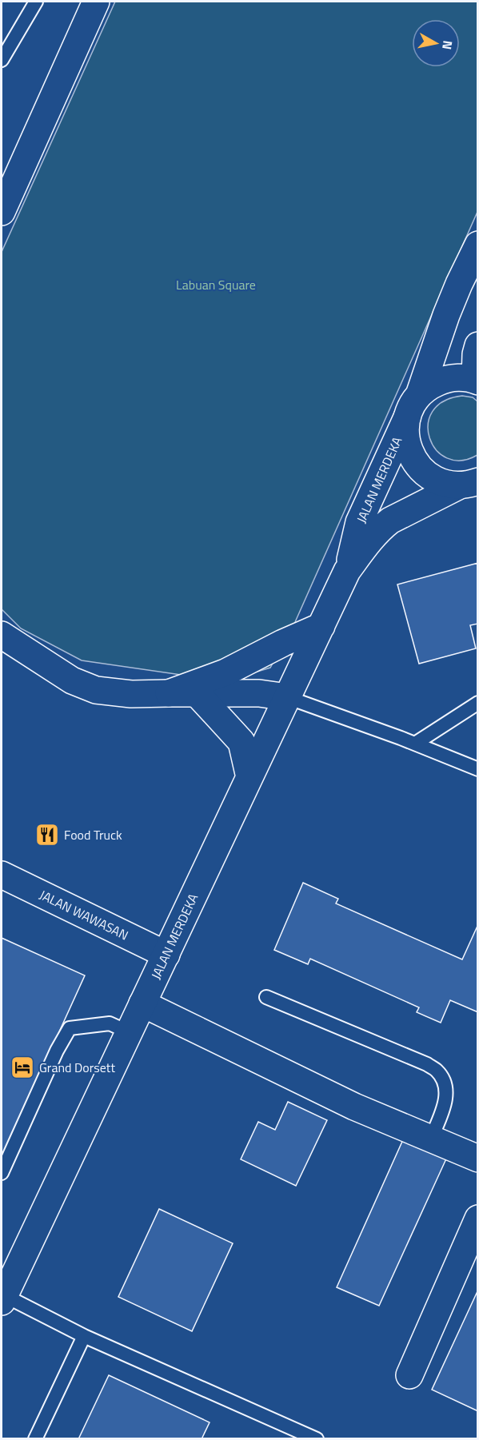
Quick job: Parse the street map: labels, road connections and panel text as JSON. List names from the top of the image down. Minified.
{"streets":{"street":["JALAN MERDEKA","JALAN WAWASAN"]},"crossings":[["JALAN MERDEKA","JALAN WAWASAN"]],"parks":["Labuan Square"],"places":{"restaurant":["Food Truck"],"hotel":["Grand Dorsett"]},"north":"right"}
